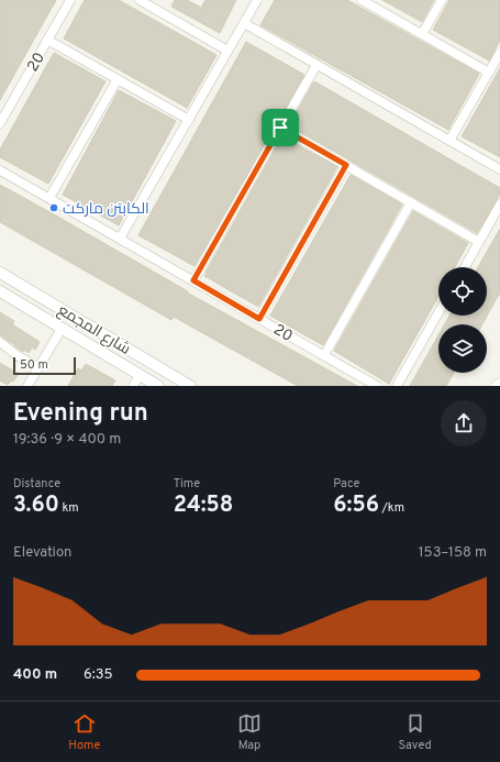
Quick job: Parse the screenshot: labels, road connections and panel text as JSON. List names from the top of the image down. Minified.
{"streets":{"street":["20","شارع المجمع"]},"places":["الكابتن ماركت"],"scale_bar":"50 m","page":{"scale":"50 m","heading":["Evening run","19:36 · 9 × 400 m"],"stats":[["Distance","3.60 km"],["Time","24:58"],["Pace","6:56 /km"]],"chart":["Elevation","153–158 m"],"list":[{"name":"400 m","note":"6:35"}],"tabs":["Home","Map","Saved"]}}
